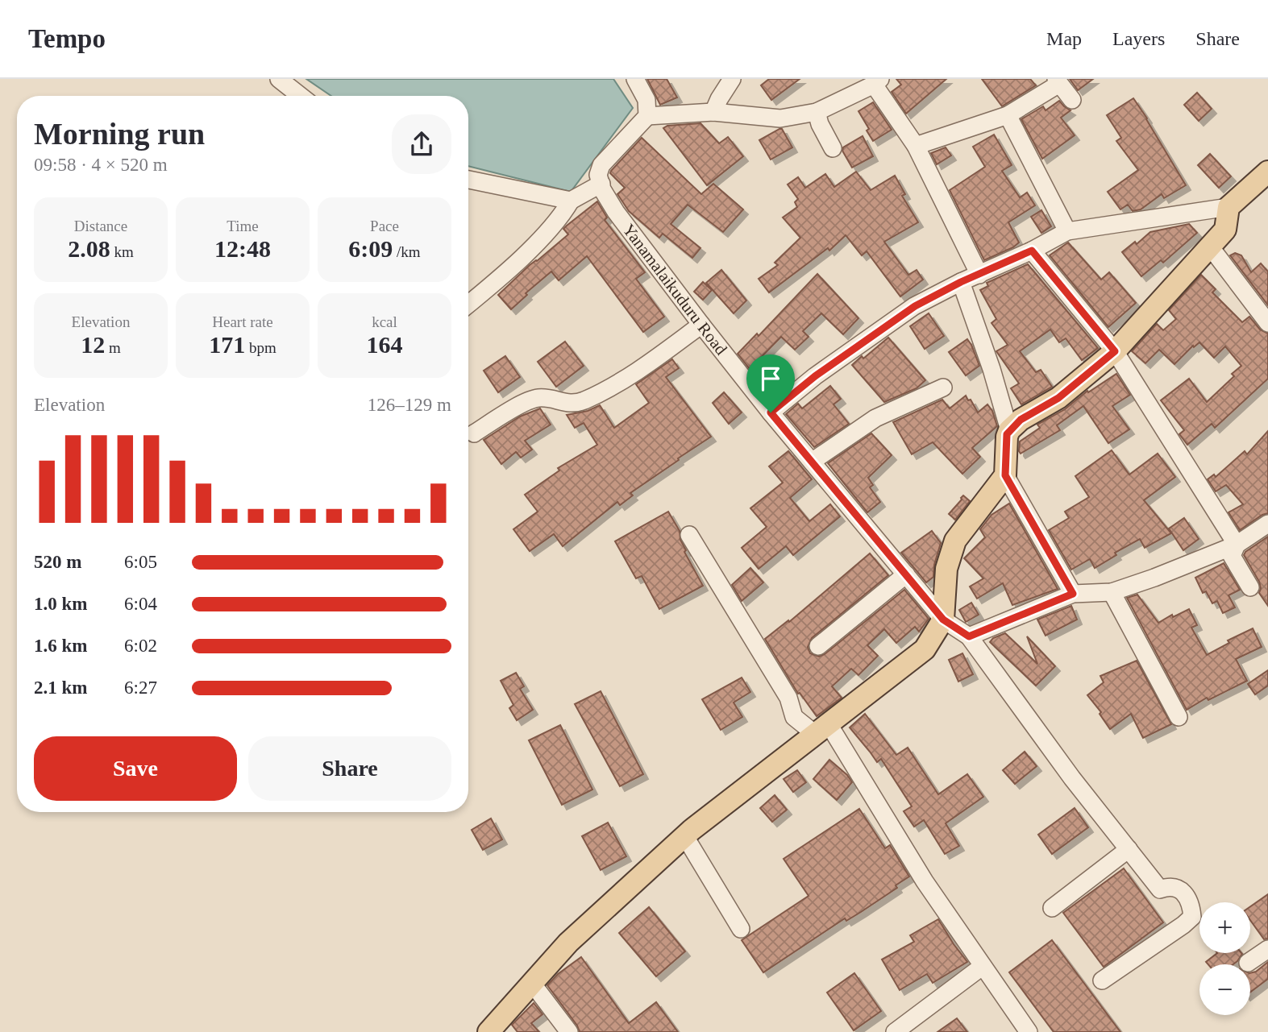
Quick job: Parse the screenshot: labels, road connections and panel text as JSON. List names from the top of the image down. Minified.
{"streets":{"street":["Yanamalaikuduru Road"]},"page":{"header":"Tempo","nav":["Map","Layers","Share"],"heading":["Morning run","09:58 · 4 × 520 m"],"stats":[["Distance","2.08 km"],["Time","12:48"],["Pace","6:09 /km"],["Elevation","12 m"],["Heart rate","171 bpm"],["kcal","164"]],"chart":["Elevation","126–129 m"],"list":[{"name":"520 m","note":"6:05"},{"name":"1.0 km","note":"6:04"},{"name":"1.6 km","note":"6:02"},{"name":"2.1 km","note":"6:27"}],"buttons":["Save","Share"],"map_buttons":["+","−"]}}
